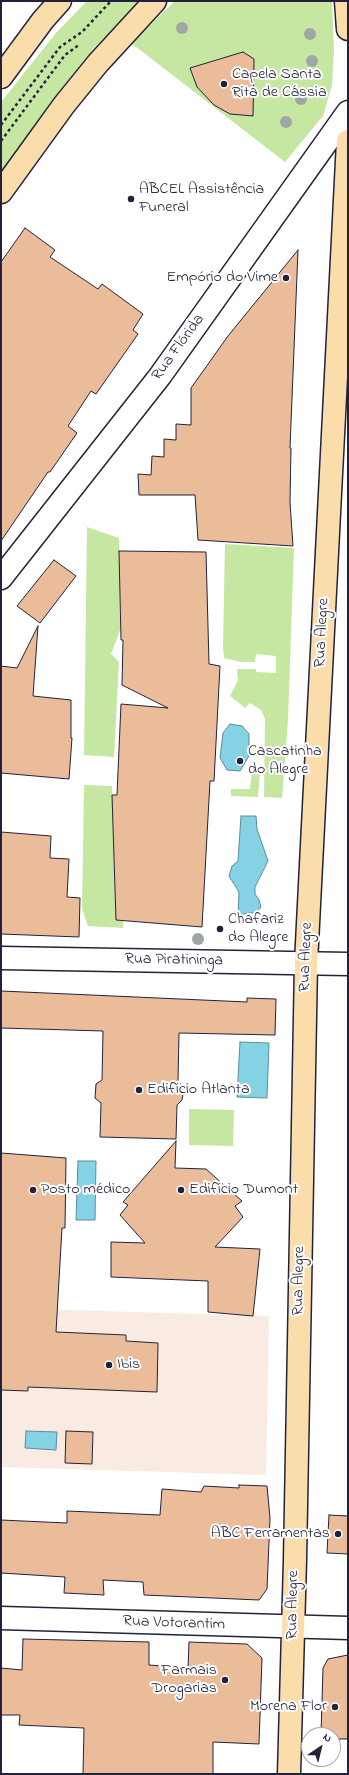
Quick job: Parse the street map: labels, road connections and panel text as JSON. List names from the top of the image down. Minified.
{"streets":{"main road":["Rua Alegre"],"street":["Rua Flórida","Rua Piratininga","Rua Votorantim"]},"crossings":[["Rua Alegre","Rua Piratininga"],["Rua Alegre","Rua Votorantim"]],"places":["Capela Santa Rita de Cássia","ABCEL Assistência Funeral","Empório do Vime","Cascatinha do Alegre","Chafariz do Alegre","Edifício Atlanta","Posto médico","Edifício Dumont","Ibis","ABC Ferramentas","Farmais Drogarias","Morena Flor"],"north":"top right"}
